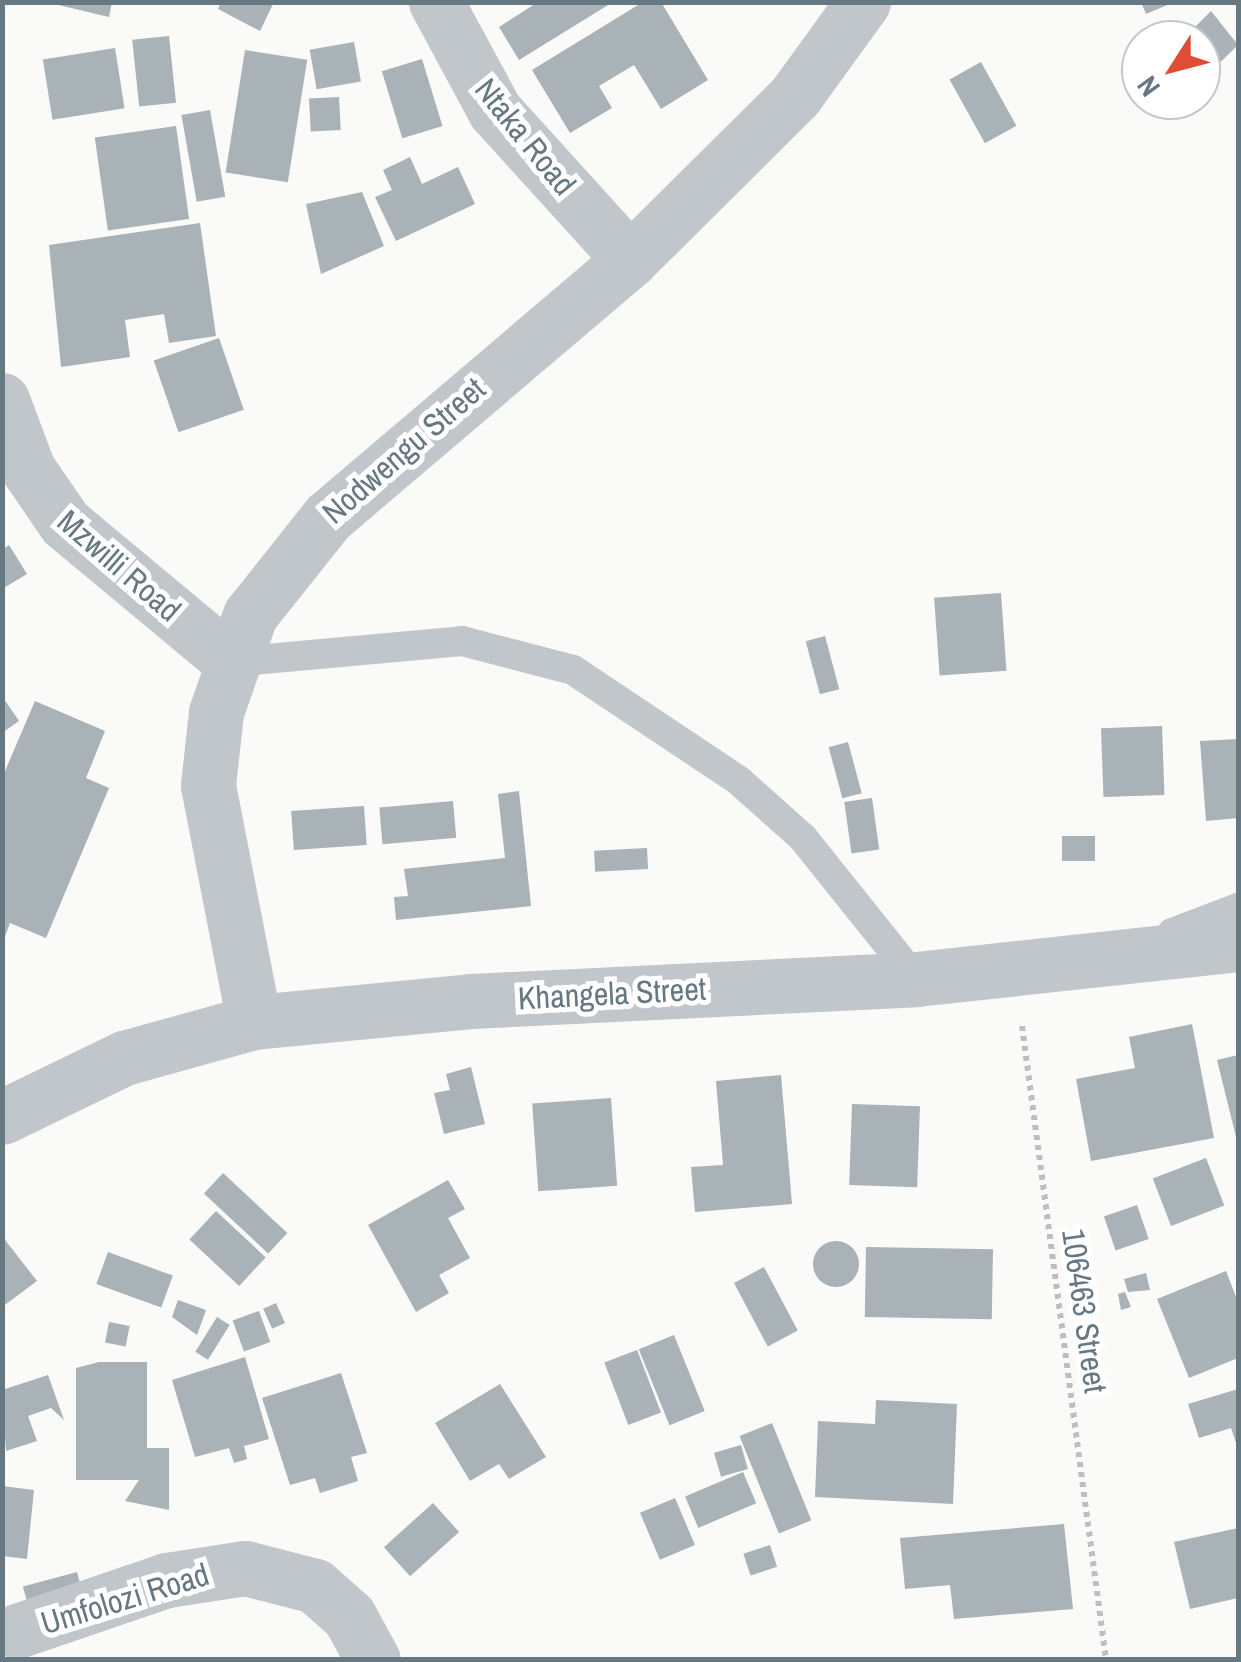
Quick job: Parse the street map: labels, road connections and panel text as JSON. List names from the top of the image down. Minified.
{"streets":{"street":["Ntaka Road","Nodwengu Street","Mzwilli Road","Khangela Street","Umfolozi Road"],"path":["106463 Street"]},"crossings":[["Ntaka Road","Nodwengu Street"],["Nodwengu Street","Mzwilli Road"],["Nodwengu Street","Khangela Street"],["Khangela Street","106463 Street"]],"north":"bottom left"}
